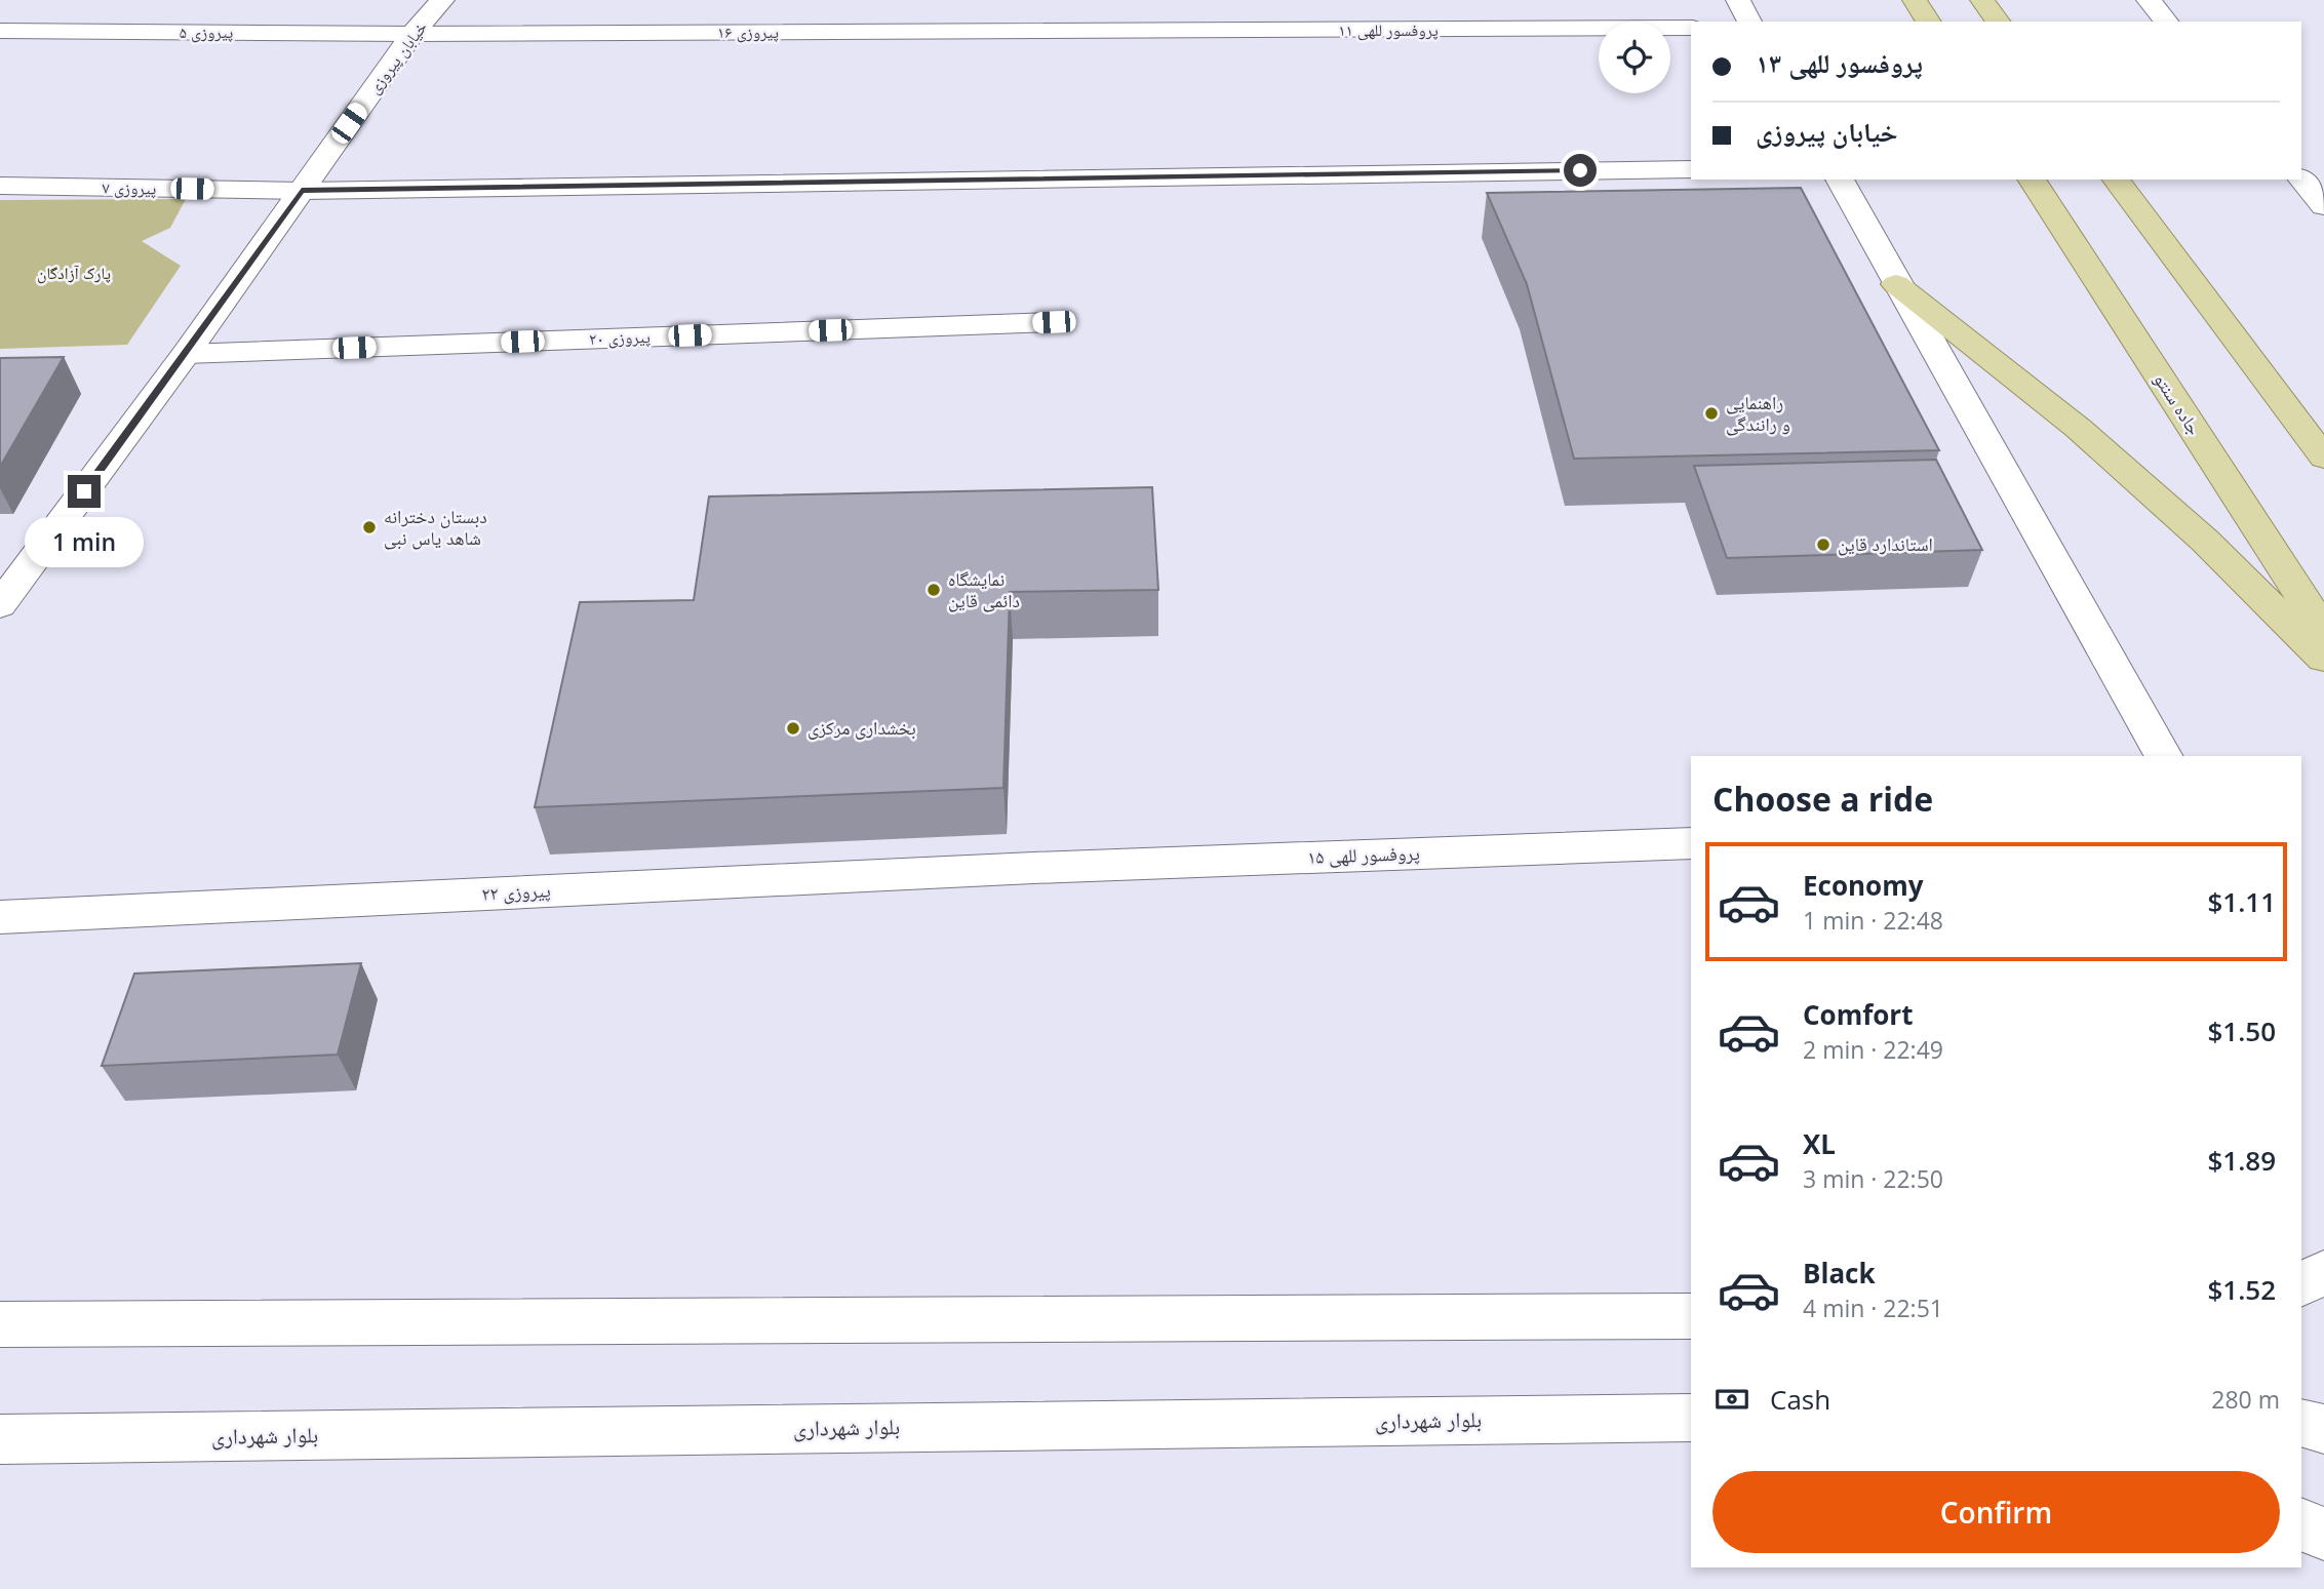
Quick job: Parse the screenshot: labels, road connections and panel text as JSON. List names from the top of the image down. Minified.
{"streets":{"main road":["جاده سنتو"],"street":["پروفسور للهی ۱۱","پیروزی ۵","پیروزی ۱۶","خیابان پیروزی","پیروزی ۷","پیروزی ۲۰","پروفسور للهی ۱۵","پیروزی ۲۲","بلوار شهرداری"]},"crossings":[["پروفسور للهی ۱۱","پیروزی ۱۶"],["پیروزی ۵","پیروزی ۱۶"],["پیروزی ۵","خیابان پیروزی"],["پیروزی ۱۶","خیابان پیروزی"],["خیابان پیروزی","پیروزی ۷"],["خیابان پیروزی","پیروزی ۲۰"],["پروفسور للهی ۱۵","پیروزی ۲۲"]],"parks":["پارک آزادگان"],"places":["راهنمایی و رانندگی","دبستان دخترانه شاهد یاس نبی","استاندارد قاین","نمایشگاه دائمی قاین","بخشداری مرکزی"],"page":{"banner":["پروفسور للهی ۱۳","خیابان پیروزی"],"bubble":"1 min","heading":"Choose a ride","list":[{"name":"Economy","note":"1 min · 22:48","value":"$1.11"},{"name":"Comfort","note":"2 min · 22:49","value":"$1.50"},{"name":"XL","note":"3 min · 22:50","value":"$1.89"},{"name":"Black","note":"4 min · 22:51","value":"$1.52"}],"pay":["Cash","280 m"],"buttons":"Confirm"}}
